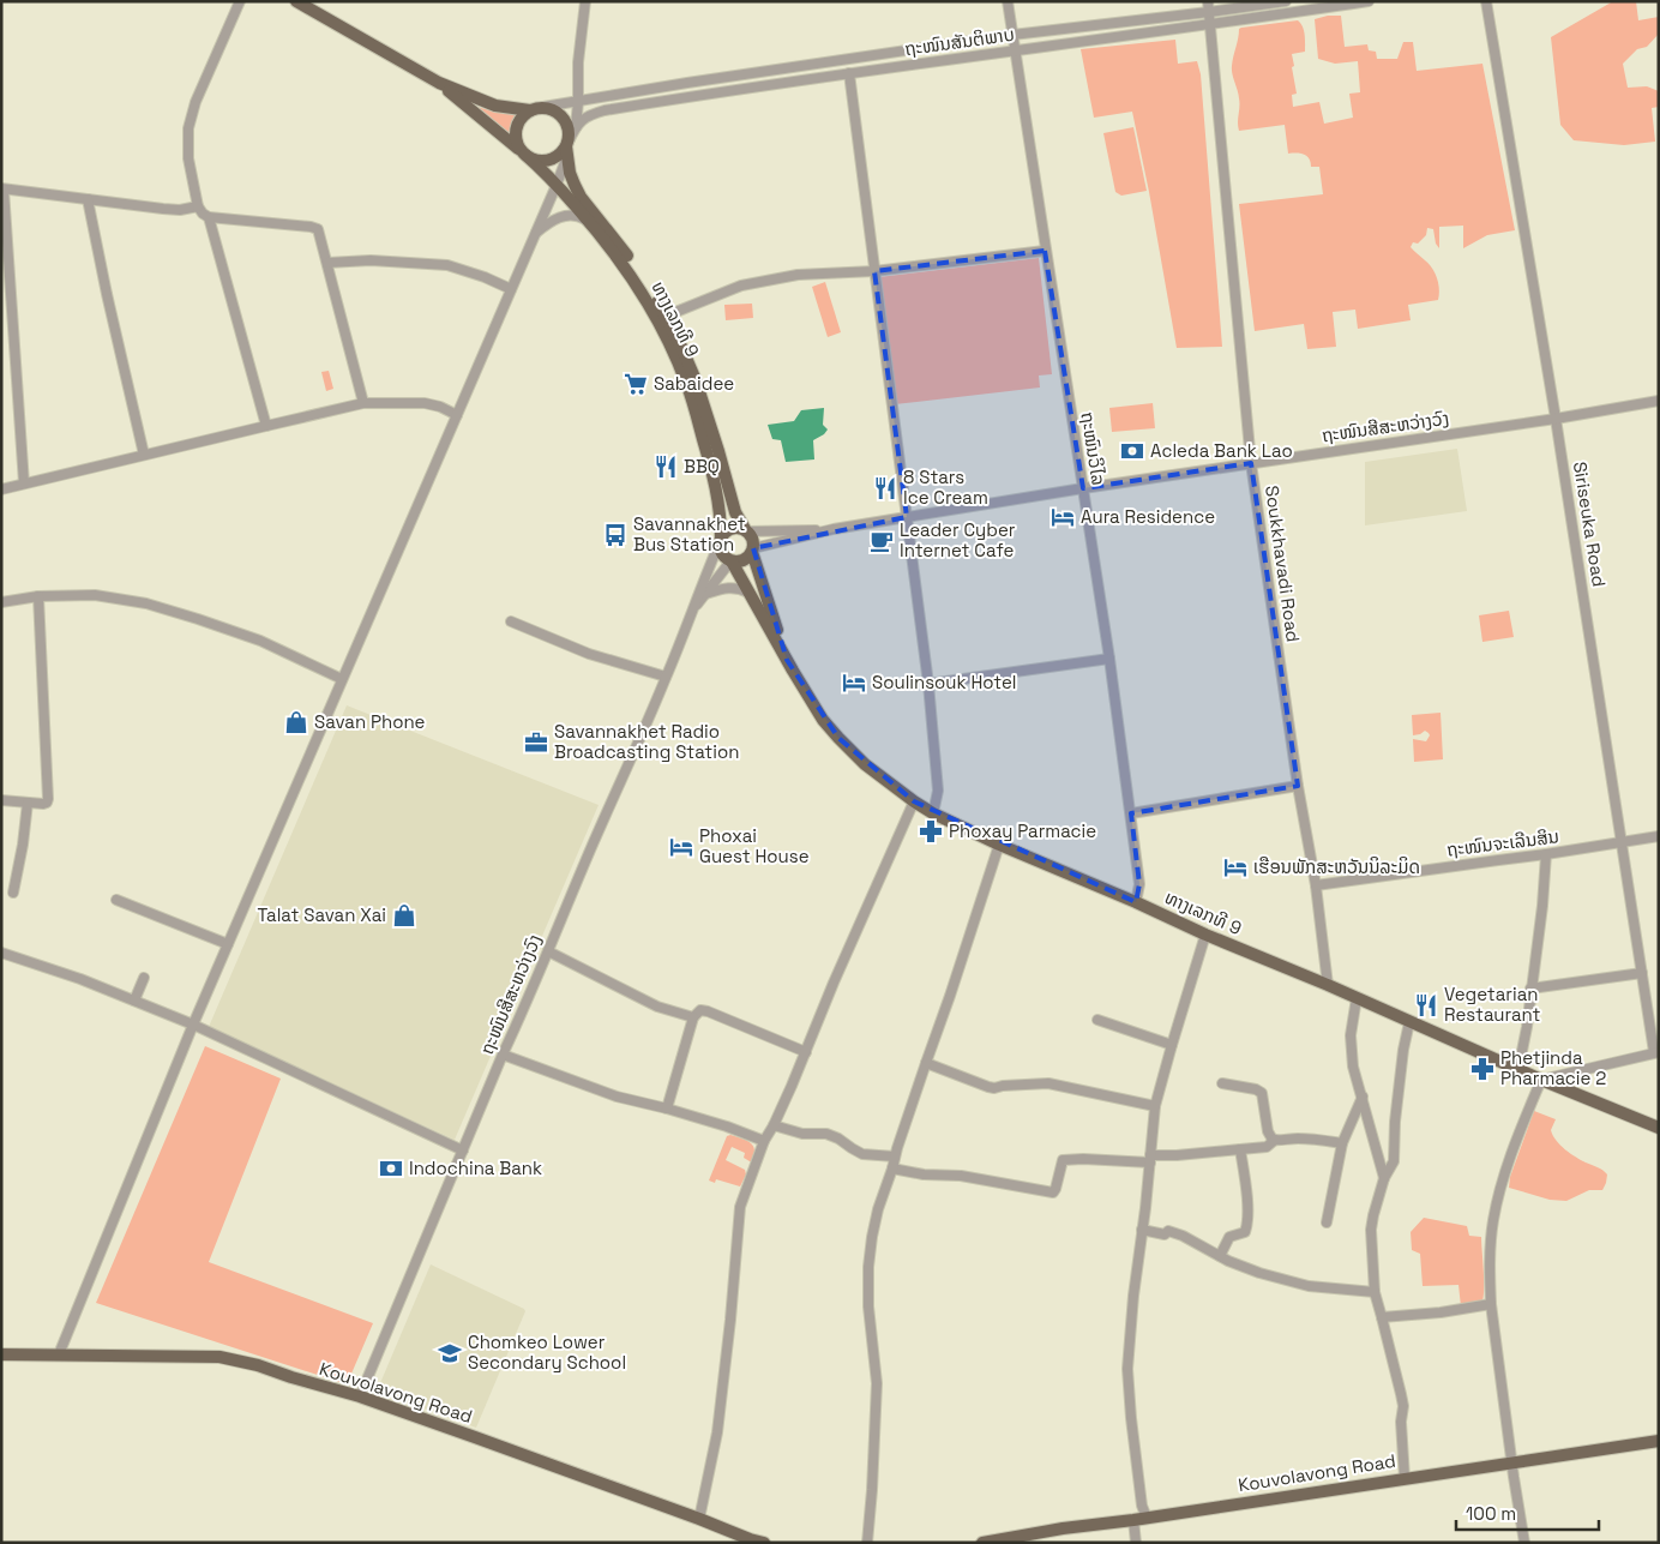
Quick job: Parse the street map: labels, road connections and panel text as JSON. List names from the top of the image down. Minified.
{"streets":{"main road":["ທາງເລກທີ 9","Kouvolavong Road"],"street":["ຖະໜົນສັນຕິພາບ","ຖະໜົນສີສະຫວ່າງວົງ","ຖະໜົນວິໄລ","Siriseuka Road","Soukkhavadi Road","ຖະໜົນຈະເລີນສິນ"]},"crossings":[["ຖະໜົນສັນຕິພາບ","ທາງເລກທີ 9"],["ຖະໜົນສັນຕິພາບ","ຖະໜົນວິໄລ"],["ຖະໜົນສັນຕິພາບ","Soukkhavadi Road"],["ທາງເລກທີ 9","ຖະໜົນສີສະຫວ່າງວົງ"],["ທາງເລກທີ 9","ຖະໜົນວິໄລ"],["ທາງເລກທີ 9","Soukkhavadi Road"],["ຖະໜົນສີສະຫວ່າງວົງ","ຖະໜົນວິໄລ"],["ຖະໜົນສີສະຫວ່າງວົງ","Siriseuka Road"],["ຖະໜົນສີສະຫວ່າງວົງ","Soukkhavadi Road"],["ຖະໜົນສີສະຫວ່າງວົງ","Kouvolavong Road"],["Siriseuka Road","ຖະໜົນຈະເລີນສິນ"],["Soukkhavadi Road","ຖະໜົນຈະເລີນສິນ"]],"places":{"supermarket":["Sabaidee"],"bank":["Acleda Bank Lao","Indochina Bank"],"restaurant":["BBQ","8 Stars Ice Cream","Vegetarian Restaurant"],"hotel":["Aura Residence","Soulinsouk Hotel","Phoxai Guest House","ເຮືອນພັກສະຫວັນນິລະມິດ"],"bus stop":["Savannakhet Bus Station"],"cafe":["Leader Cyber Internet Cafe"],"shop":["Savan Phone","Talat Savan Xai"],"office":["Savannakhet Radio Broadcasting Station"],"pharmacy":["Phoxay Parmacie","Phetjinda Pharmacie 2"],"school or university":["Chomkeo Lower Secondary School"]},"scale_bar":"100 m"}
